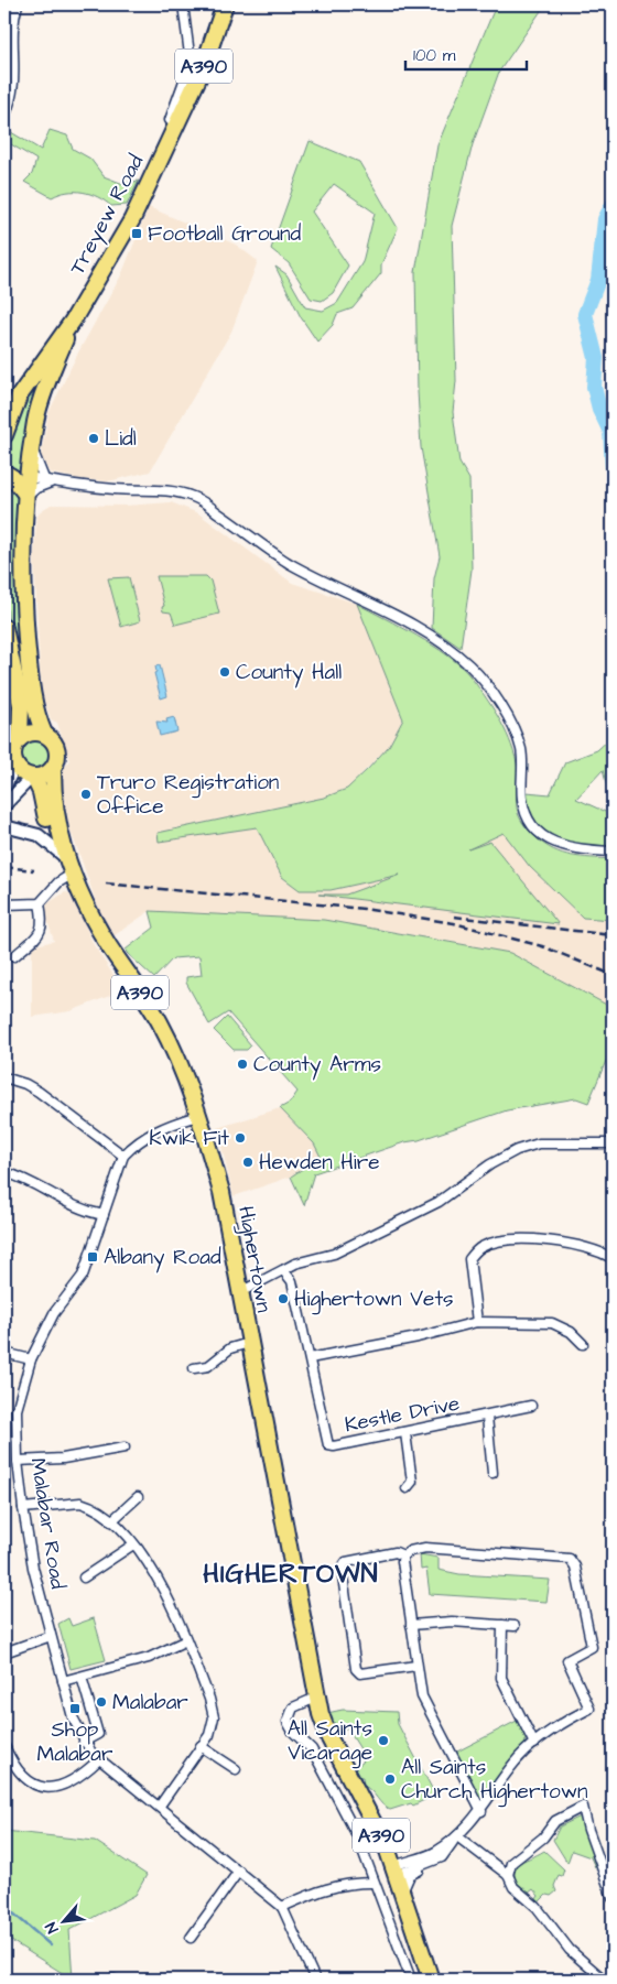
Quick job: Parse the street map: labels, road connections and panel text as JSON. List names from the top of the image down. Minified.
{"streets":{"highway":["A390","Treyew Road","Highertown"],"street":["Kestle Drive","Malabar Road"]},"crossings":[["A390","Treyew Road"],["A390","Highertown"],["Treyew Road","Highertown"],["Highertown","Malabar Road"]],"districts":["HIGHERTOWN"],"places":{"transit":["Football Ground","Albany Road","Shop Malabar"],"other":["Lidl","County Hall","Truro Registration Office","County Arms","Kwik Fit","Hewden Hire","Highertown Vets","Malabar","All Saints Vicarage","All Saints Church Highertown"]},"scale_bar":"100 m","north":"bottom left"}
